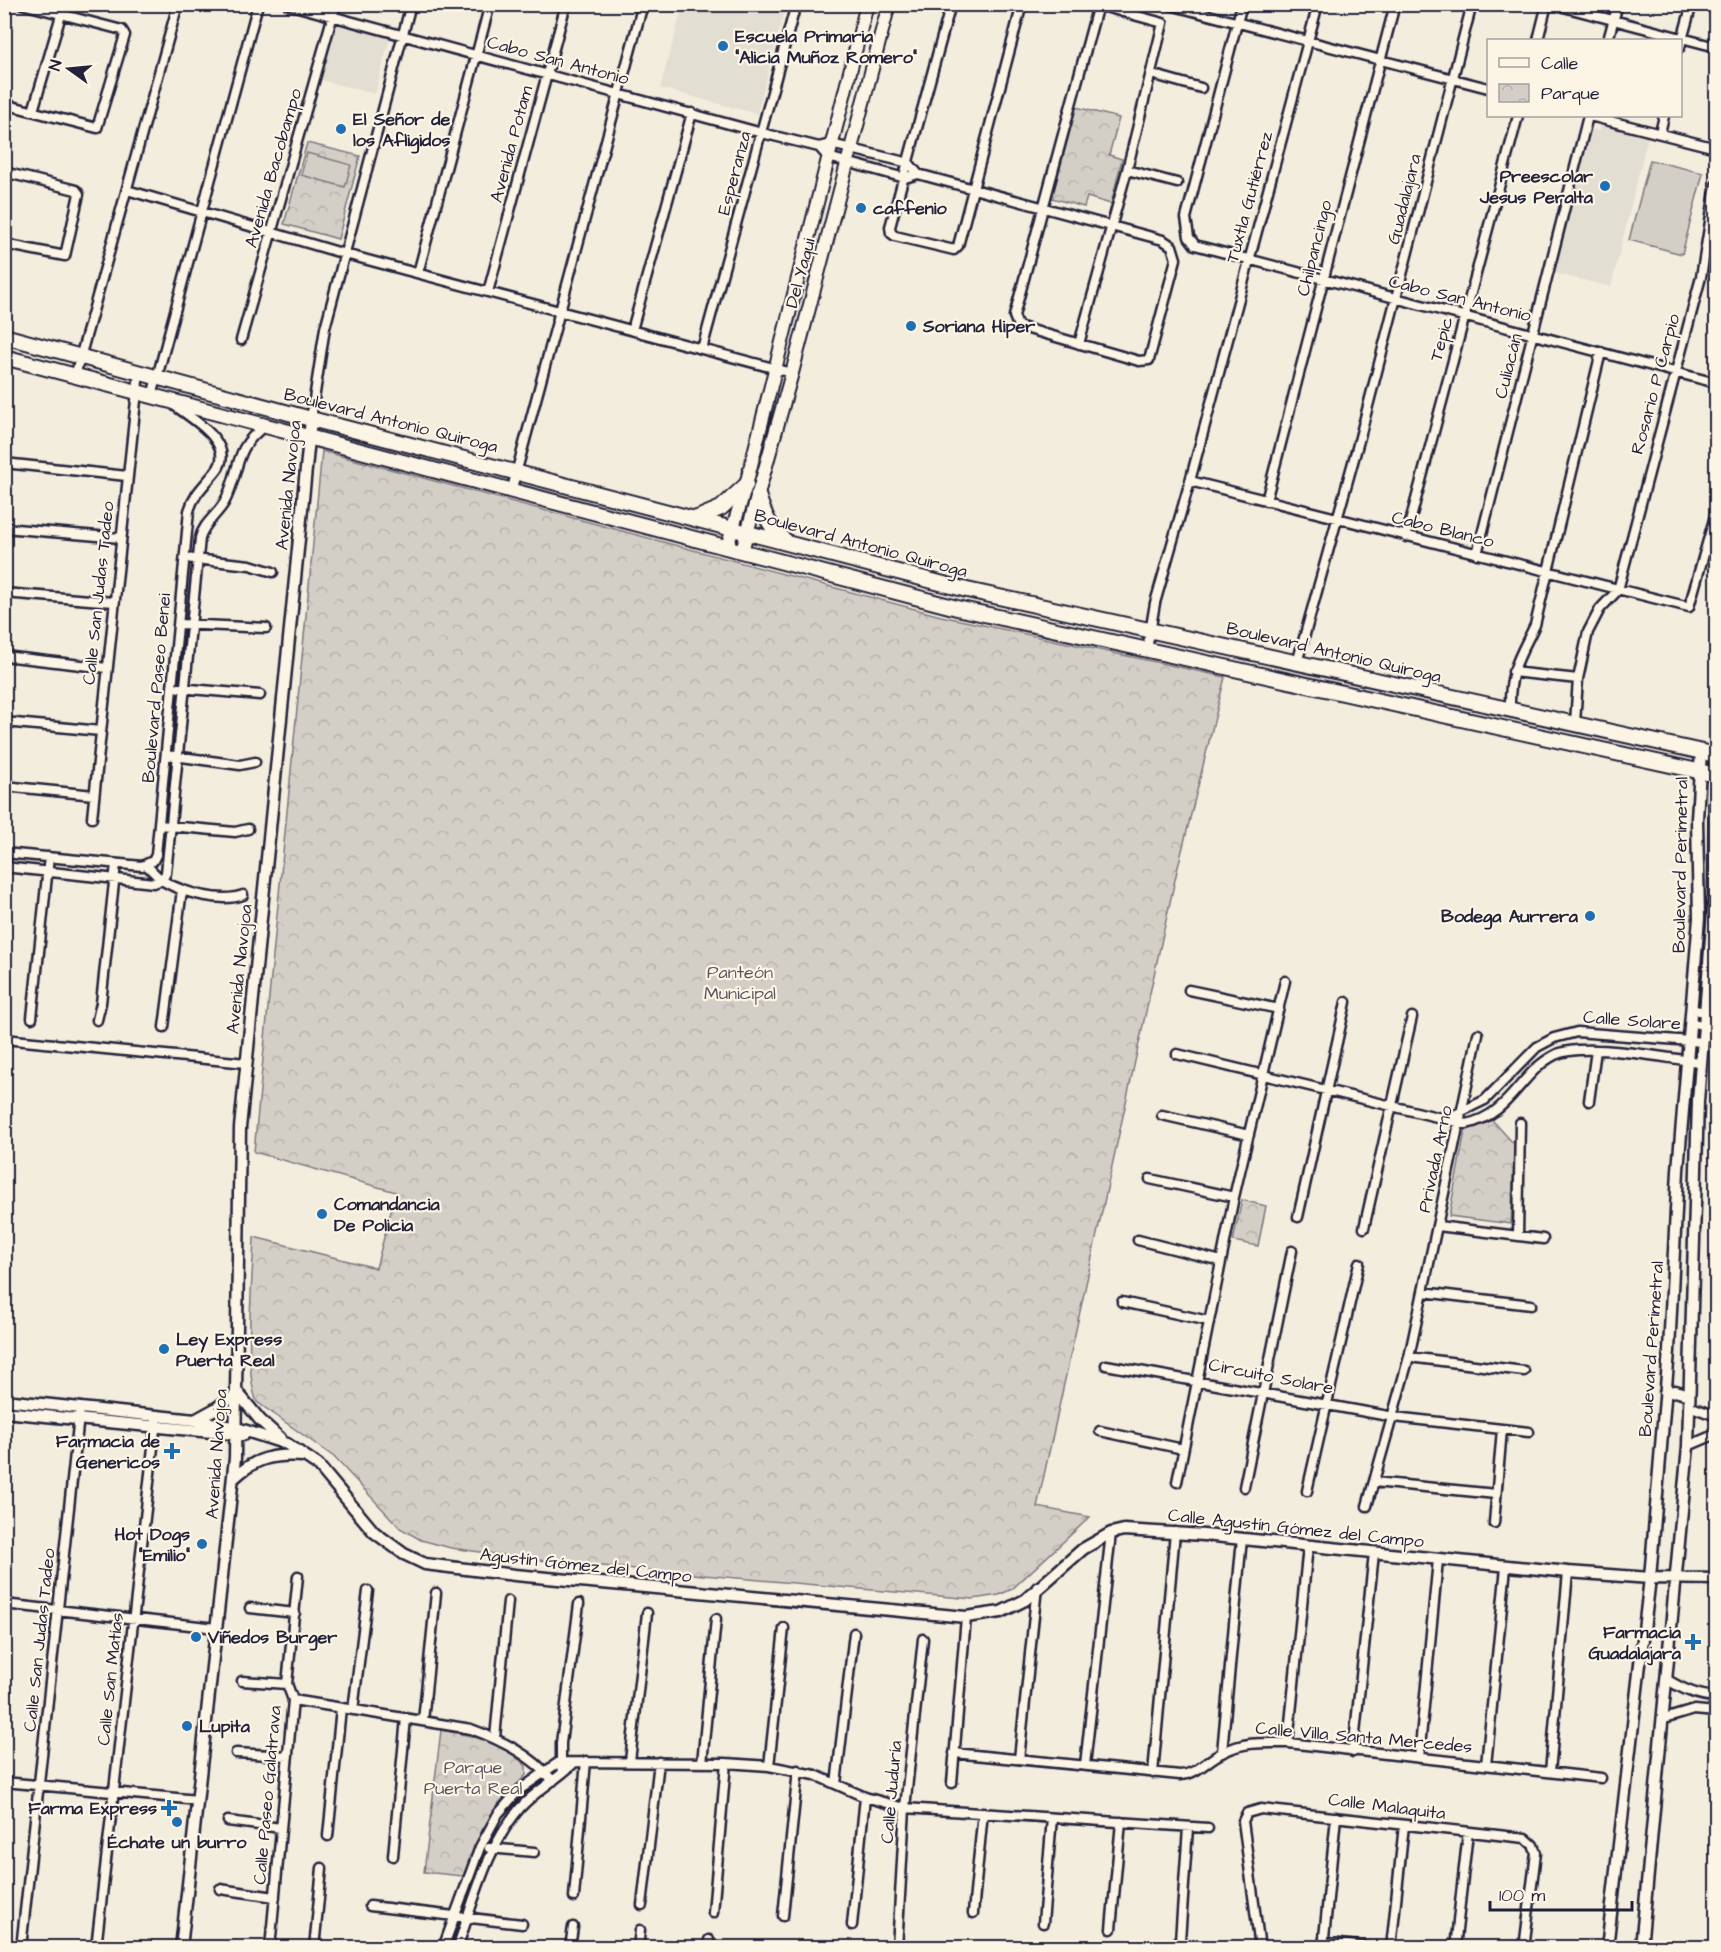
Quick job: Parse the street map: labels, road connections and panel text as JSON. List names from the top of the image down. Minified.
{"streets":{"main road":["Del Yaqui","Boulevard Antonio Quiroga"],"street":["Cabo San Antonio","Avenida Potam","Avenida Bacobampo","Esperanza","Tuxtla Gutiérrez","Guadalajara","Chilpancingo","Tepic","Culiacán","Rosario P Carpio","Avenida Navojoa","Cabo Blanco","Calle San Judas Tadeo","Boulevard Paseo Benei","Boulevard Perimetral","Calle Solare","Privada Arno","Circuito Solare","Calle Agustín Gómez del Campo","Agustín Gómez del Campo","Calle San Matías","Calle Villa Santa Mercedes","Calle Juduría","Calle Paseo Galatrava","Calle Malaquita"]},"crossings":[["Cabo San Antonio","Avenida Potam"],["Cabo San Antonio","Avenida Bacobampo"],["Cabo San Antonio","Esperanza"],["Cabo San Antonio","Tuxtla Gutiérrez"],["Cabo San Antonio","Guadalajara"],["Cabo San Antonio","Chilpancingo"],["Cabo San Antonio","Del Yaqui"],["Cabo San Antonio","Tepic"],["Cabo San Antonio","Culiacán"],["Cabo San Antonio","Rosario P Carpio"],["Cabo San Antonio","Avenida Navojoa"],["Tuxtla Gutiérrez","Boulevard Antonio Quiroga"],["Tuxtla Gutiérrez","Cabo Blanco"],["Guadalajara","Boulevard Antonio Quiroga"],["Guadalajara","Cabo Blanco"],["Chilpancingo","Cabo Blanco"],["Del Yaqui","Boulevard Antonio Quiroga"],["Tepic","Cabo Blanco"],["Culiacán","Cabo Blanco"],["Rosario P Carpio","Cabo Blanco"],["Boulevard Antonio Quiroga","Avenida Navojoa"],["Boulevard Antonio Quiroga","Calle San Judas Tadeo"],["Boulevard Antonio Quiroga","Boulevard Paseo Benei"],["Boulevard Antonio Quiroga","Boulevard Perimetral"],["Avenida Navojoa","Agustín Gómez del Campo"],["Boulevard Perimetral","Calle Solare"],["Boulevard Perimetral","Calle Agustín Gómez del Campo"],["Calle Solare","Privada Arno"],["Calle Agustín Gómez del Campo","Agustín Gómez del Campo"]],"parks":["Panteón Municipal","Parque Puerta Real"],"places":{"other":["Escuela Primaria \"Alicia Muñoz Romero\"","El Señor de los Afligidos","Preescolar Jesus Peralta","caffenio","Soriana Hiper","Bodega Aurrera","Comandancia De Policia","Ley Express Puerta Real","Hot Dogs \"Emilio\"","Viñedos Burger","Lupita","Échate un burro"],"health":["Farmacia de Genericos","Farmacia Guadalajara","Farma Express"]},"legend":["Calle","Parque"],"scale_bar":"100 m","north":"left"}
